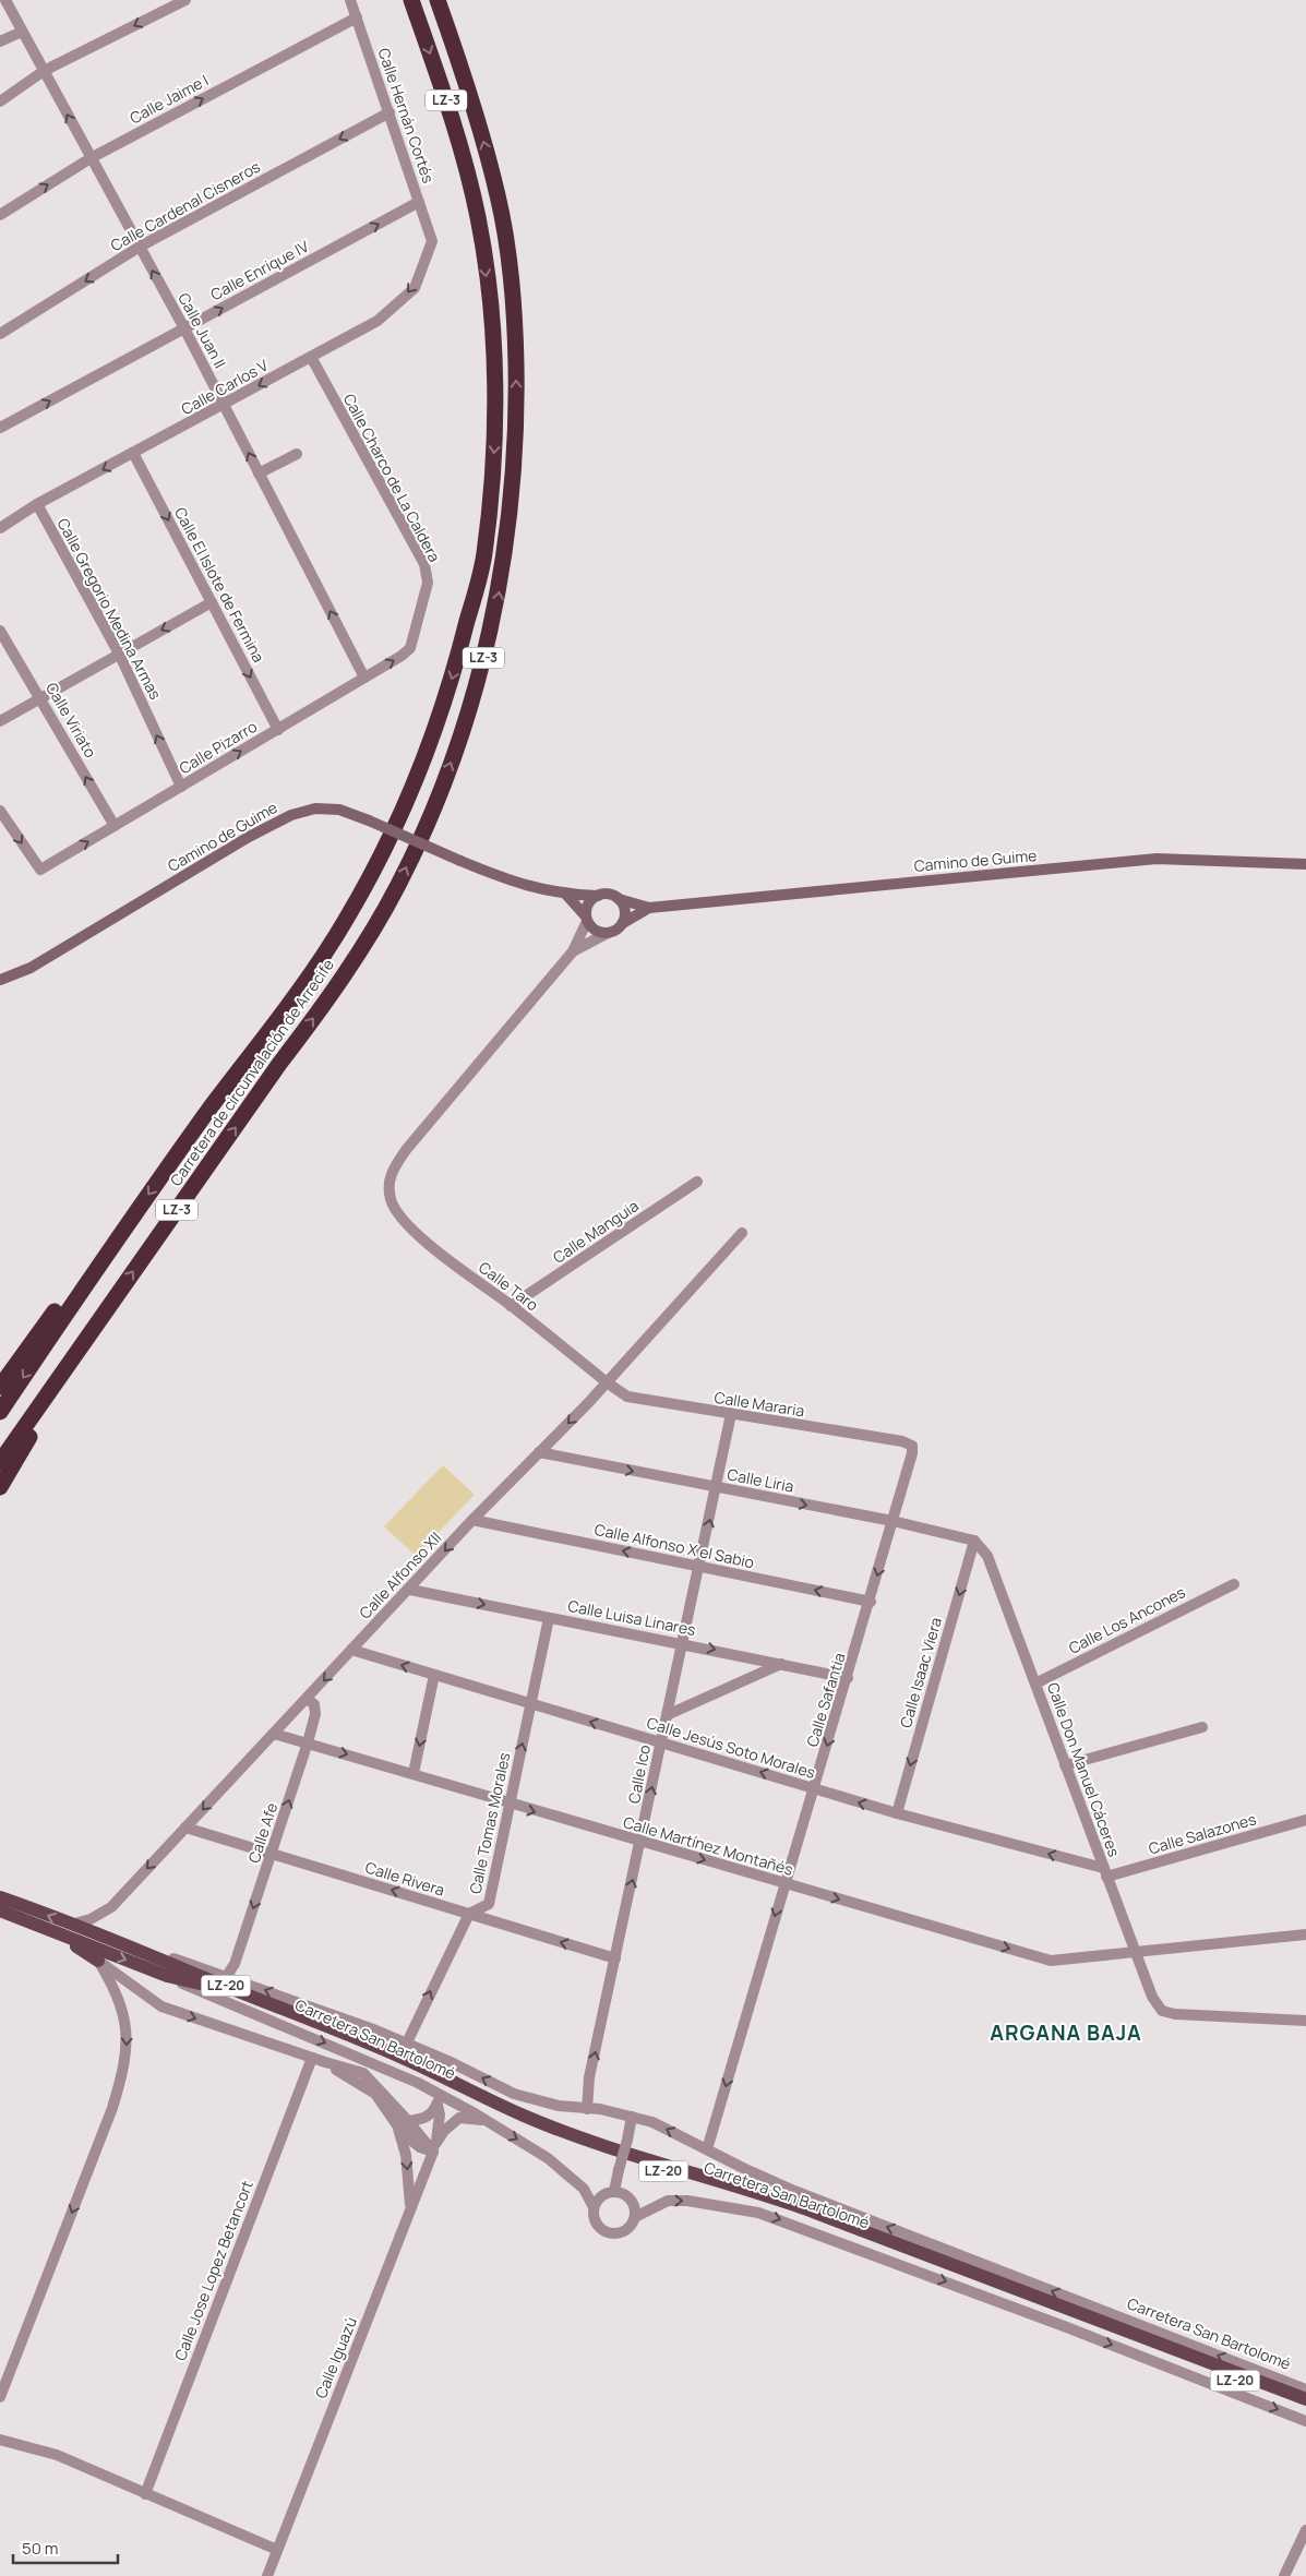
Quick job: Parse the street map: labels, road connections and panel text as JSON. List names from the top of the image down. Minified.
{"streets":{"highway":["LZ-3","Carretera de circunvalación de Arrecife"],"main road":["Camino de Guime","LZ-20","Carretera San Bartolomé"],"street":["Calle Jaime I","Calle Hernán Cortés","Calle Cardenal Cisneros","Calle Enrique IV","Calle Juan II","Calle Carlos V","Calle Charco de La Caldera","Calle El Islote de Fermina","Calle Gregorio Medina Armas","Calle Viriato","Calle Pizarro","Calle Manguia","Calle Taro","Calle Mararia","Calle Liria","Calle Alfonso X el Sabio","Calle Alfonso XII","Calle Luisa Linares","Calle Los Ancones","Calle Isaac Viera","Calle Safantia","Calle Jesús Soto Morales","Calle Don Manuel Cáceres","Calle Ico","Calle Tomas Morales","Calle Afe","Calle Salazones","Calle Martínez Montañés","Calle Rivera","Calle Jose Lopez Betancort","Calle Iguazú"]},"crossings":[["Calle Jaime I","Calle Hernán Cortés"],["Calle Jaime I","Calle Juan II"],["LZ-3","Carretera de circunvalación de Arrecife"],["Calle Hernán Cortés","Calle Cardenal Cisneros"],["Calle Hernán Cortés","Calle Enrique IV"],["Calle Hernán Cortés","Calle Carlos V"],["Calle Cardenal Cisneros","Calle Juan II"],["Calle Enrique IV","Calle Juan II"],["Calle Juan II","Calle Carlos V"],["Calle Juan II","Calle Pizarro"],["Calle Carlos V","Calle Charco de La Caldera"],["Calle Carlos V","Calle El Islote de Fermina"],["Calle Carlos V","Calle Gregorio Medina Armas"],["Calle Charco de La Caldera","Calle Pizarro"],["Calle El Islote de Fermina","Calle Pizarro"],["Calle Gregorio Medina Armas","Calle Pizarro"],["Calle Viriato","Calle Pizarro"],["Calle Manguia","Calle Taro"],["Calle Taro","Calle Mararia"],["Calle Taro","Calle Alfonso XII"],["Calle Mararia","Calle Alfonso XII"],["Calle Mararia","Calle Safantia"],["Calle Mararia","Calle Ico"],["Calle Liria","Calle Alfonso XII"],["Calle Liria","Calle Isaac Viera"],["Calle Liria","Calle Safantia"],["Calle Liria","Calle Don Manuel Cáceres"],["Calle Liria","Calle Ico"],["Calle Alfonso X el Sabio","Calle Alfonso XII"],["Calle Alfonso X el Sabio","Calle Safantia"],["Calle Alfonso X el Sabio","Calle Ico"],["Calle Alfonso XII","Calle Luisa Linares"],["Calle Alfonso XII","Calle Jesús Soto Morales"],["Calle Alfonso XII","Calle Afe"],["Calle Alfonso XII","Calle Martínez Montañés"],["Calle Alfonso XII","Calle Rivera"],["Calle Alfonso XII","LZ-20"],["Calle Alfonso XII","Carretera San Bartolomé"],["Calle Luisa Linares","Calle Safantia"],["Calle Luisa Linares","Calle Ico"],["Calle Luisa Linares","Calle Tomas Morales"],["Calle Los Ancones","Calle Don Manuel Cáceres"],["Calle Isaac Viera","Calle Jesús Soto Morales"],["Calle Isaac Viera","Calle Don Manuel Cáceres"],["Calle Safantia","Calle Jesús Soto Morales"],["Calle Safantia","Calle Martínez Montañés"],["Calle Safantia","Carretera San Bartolomé"],["Calle Jesús Soto Morales","Calle Don Manuel Cáceres"],["Calle Jesús Soto Morales","Calle Ico"],["Calle Jesús Soto Morales","Calle Tomas Morales"],["Calle Jesús Soto Morales","Calle Salazones"],["Calle Don Manuel Cáceres","Calle Salazones"],["Calle Don Manuel Cáceres","Calle Martínez Montañés"],["Calle Ico","Calle Martínez Montañés"],["Calle Ico","Calle Rivera"],["Calle Ico","Carretera San Bartolomé"],["Calle Tomas Morales","Calle Martínez Montañés"],["Calle Tomas Morales","Calle Rivera"],["Calle Tomas Morales","Carretera San Bartolomé"],["Calle Afe","Calle Martínez Montañés"],["Calle Afe","Calle Rivera"],["Calle Afe","Carretera San Bartolomé"],["LZ-20","Carretera San Bartolomé"]],"one_way":["Calle Cardenal Cisneros","Calle Enrique IV","Calle Juan II","Calle Carlos V","Calle El Islote de Fermina","Calle Gregorio Medina Armas","Calle Viriato","Calle Pizarro","Calle Liria","Calle Alfonso X el Sabio","Calle Alfonso XII","Calle Luisa Linares","Calle Isaac Viera","Calle Safantia","Calle Jesús Soto Morales","Calle Ico","Calle Tomas Morales","Calle Martínez Montañés","Calle Rivera"],"districts":["ARGANA BAJA"],"scale_bar":"50 m"}
